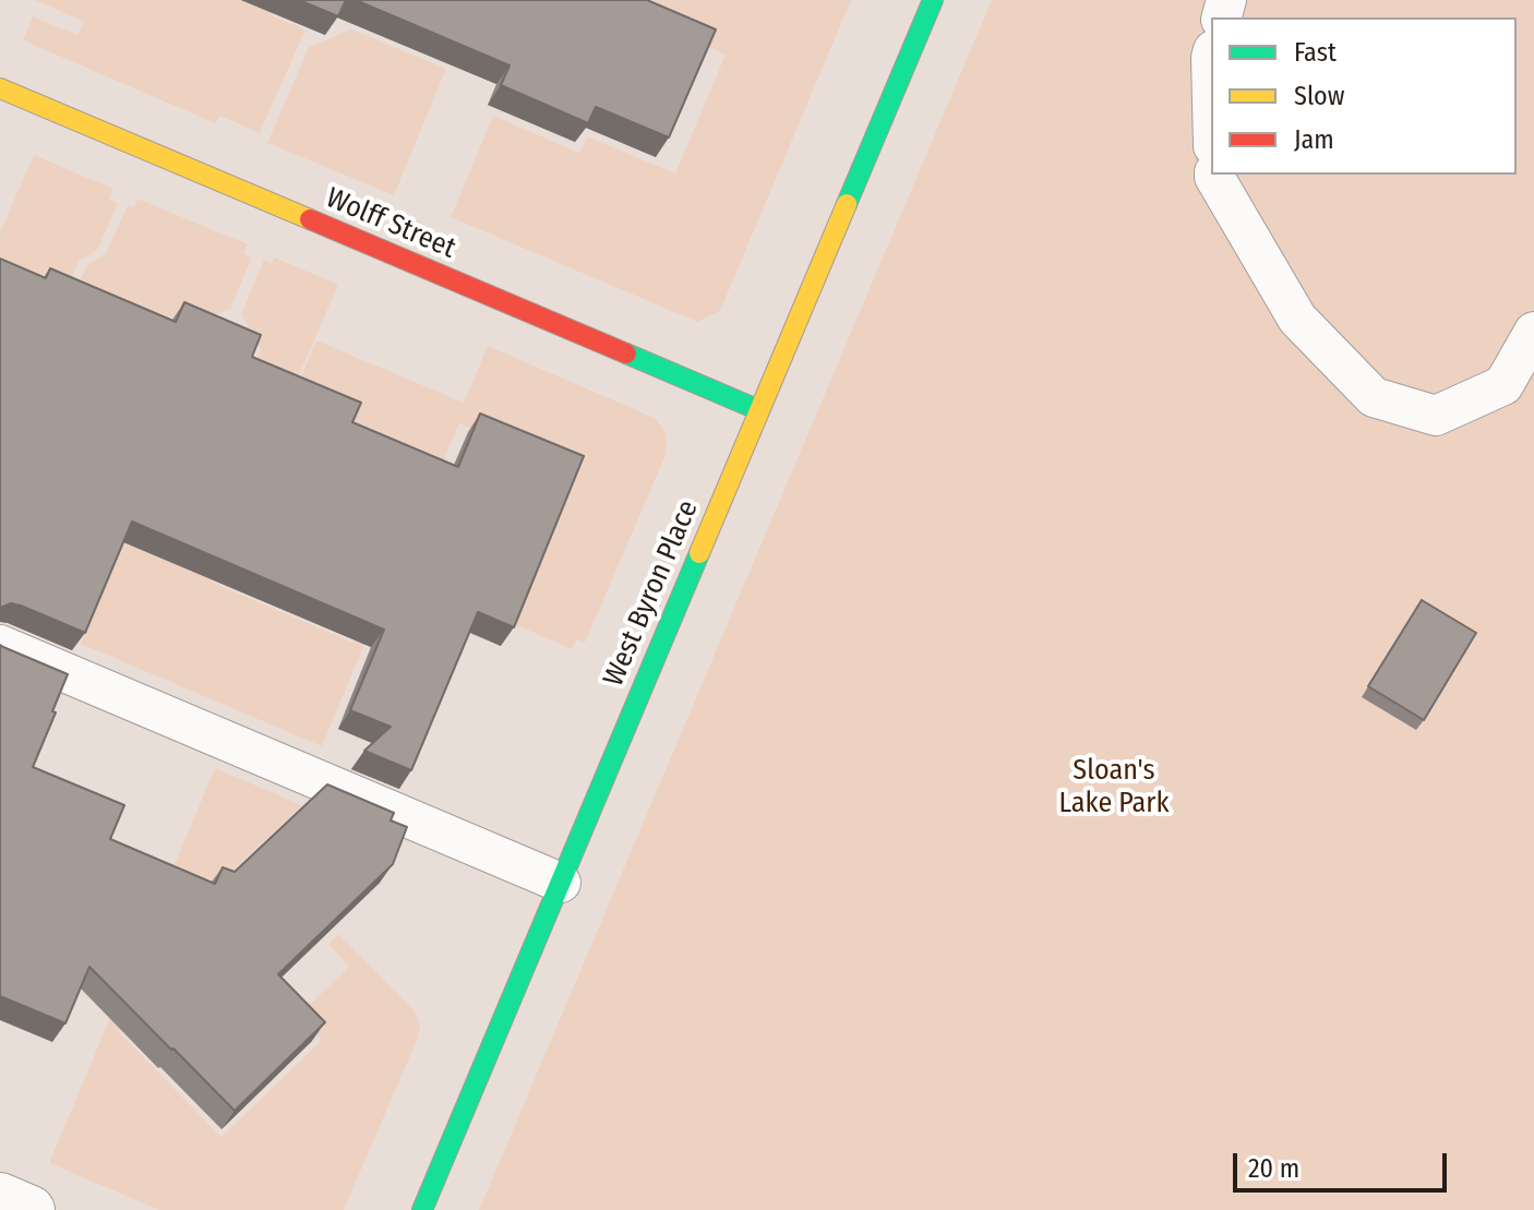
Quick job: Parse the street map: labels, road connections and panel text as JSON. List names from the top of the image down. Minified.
{"streets":{"street":["Wolff Street","West Byron Place"]},"crossings":[["Wolff Street","West Byron Place"]],"parks":["Sloan's Lake Park"],"legend":["Fast","Slow","Jam"],"scale_bar":"20 m"}
